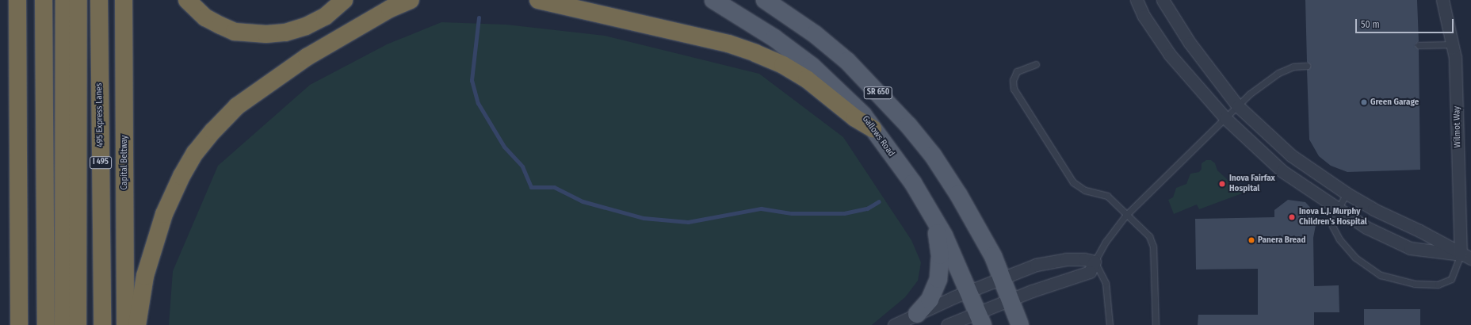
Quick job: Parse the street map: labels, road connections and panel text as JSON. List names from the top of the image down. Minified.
{"streets":{"highway":["495 Express Lanes","I 495","Capital Beltway"],"main road":["SR 650","Gallows Road"],"street":["Wilmot Way"]},"places":["Green Garage","Inova Fairfax Hospital","Inova L.J. Murphy Children's Hospital","Panera Bread"],"scale_bar":"50 m"}
